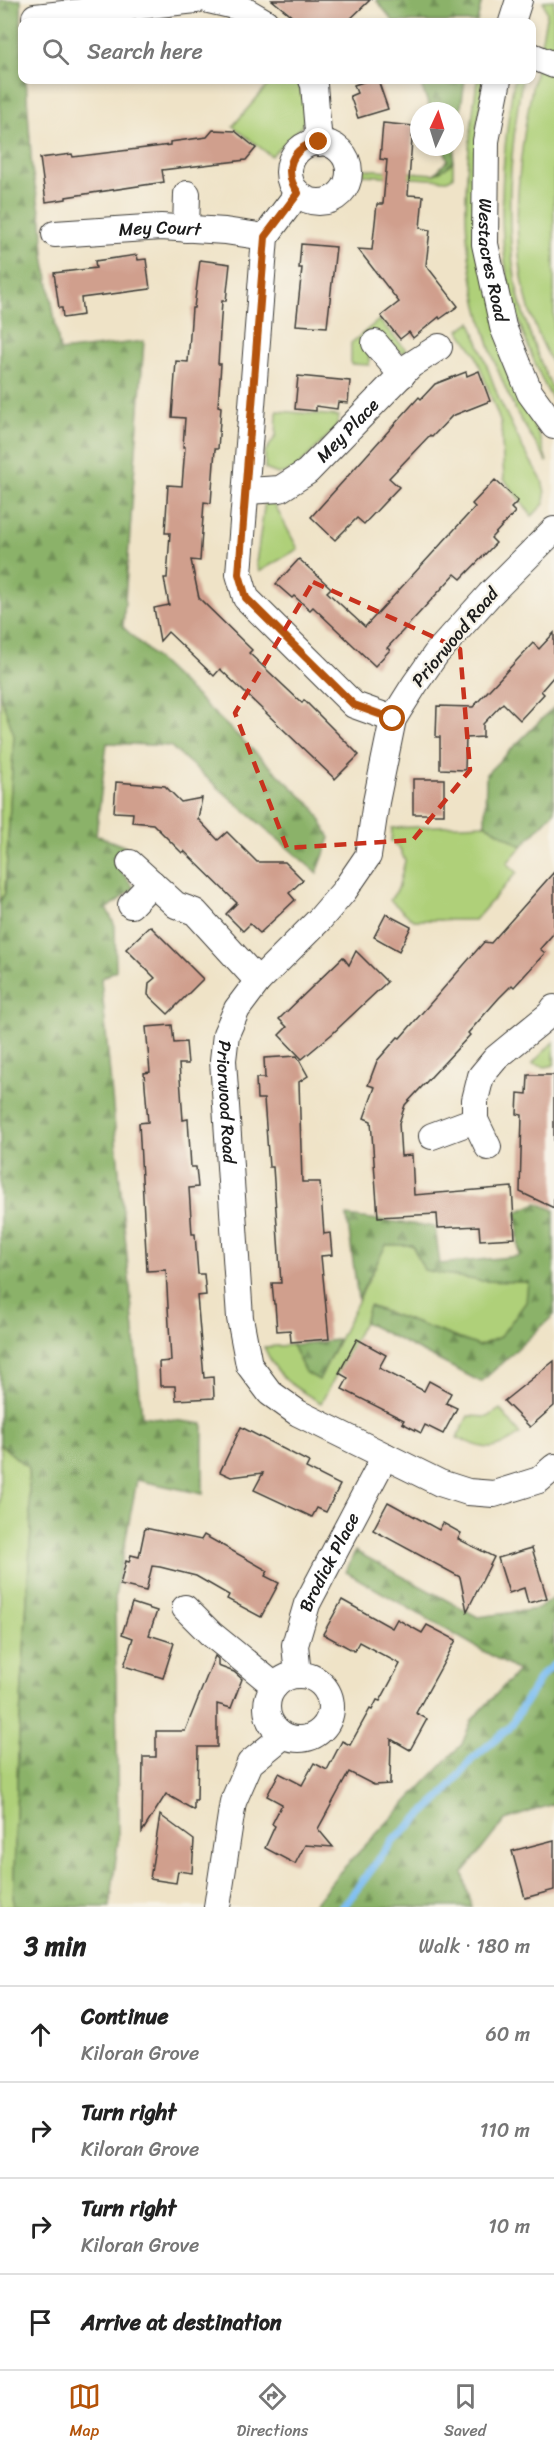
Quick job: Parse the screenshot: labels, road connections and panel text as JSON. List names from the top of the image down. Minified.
{"streets":{"street":["Mey Court","Westacres Road","Mey Place","Priorwood Road","Brodick Place"]},"crossings":[["Priorwood Road","Brodick Place"]],"north":"top","page":{"search":"Search here","heading":["3 min","Walk · 180 m"],"list":[["Continue","Kiloran Grove","60 m"],["Turn right","Kiloran Grove","110 m"],["Turn right","Kiloran Grove","10 m"],"Arrive at destination"],"nav":["Map","Directions","Saved"]}}
